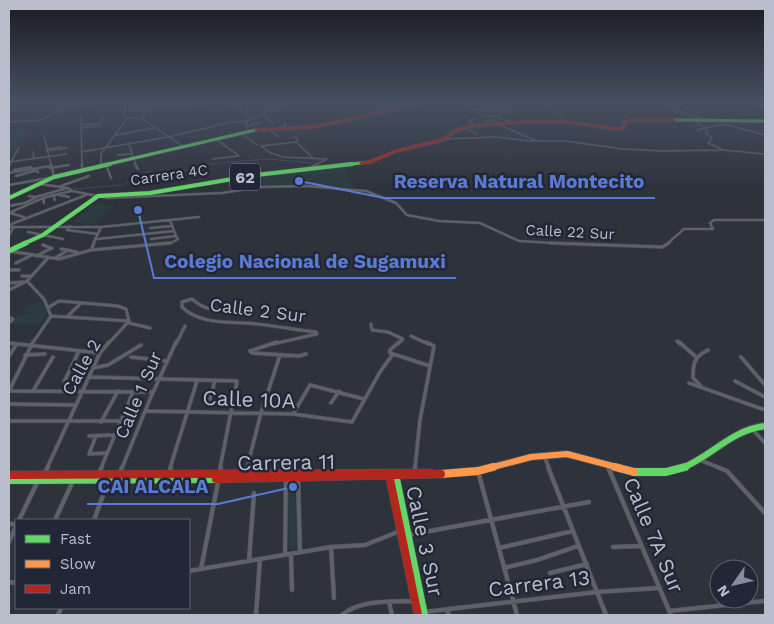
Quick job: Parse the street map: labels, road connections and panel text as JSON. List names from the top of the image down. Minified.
{"streets":{"main road":["Carrera 4C","62","Carrera 11","Calle 3 Sur"],"street":["Calle 22 Sur","Calle 2 Sur","Calle 2","Calle 1 Sur","Calle 10A","Calle 7A Sur","Carrera 13"]},"crossings":[["Carrera 4C","62"],["Carrera 4C","Calle 22 Sur"],["62","Calle 22 Sur"],["Calle 2","Carrera 11"],["Calle 1 Sur","Calle 10A"],["Calle 1 Sur","Carrera 11"],["Carrera 11","Calle 7A Sur"],["Carrera 11","Calle 3 Sur"],["Calle 7A Sur","Carrera 13"],["Calle 3 Sur","Carrera 13"]],"places":["Reserva Natural Montecito","Colegio Nacional de Sugamuxi","CAI ALCALA"],"legend":["Fast","Slow","Jam"],"north":"bottom left"}
